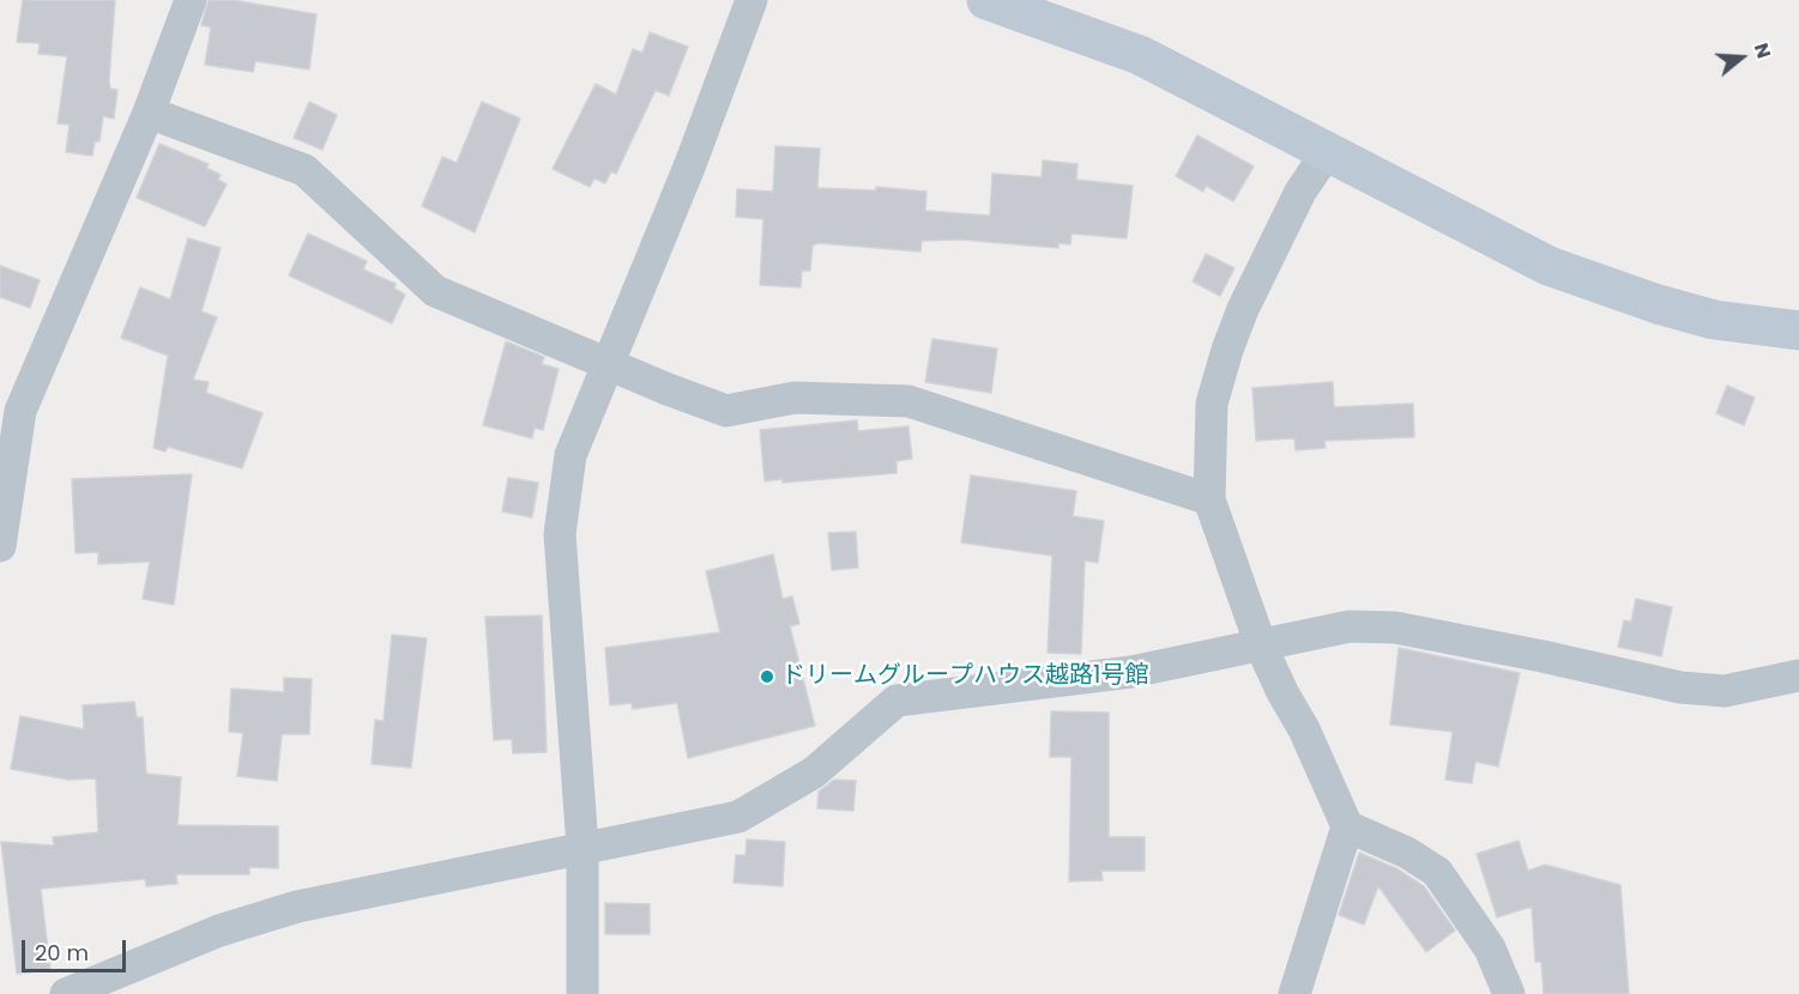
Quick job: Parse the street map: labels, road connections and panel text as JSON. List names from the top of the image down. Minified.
{"places":["ドリームグループハウス越路1号館"],"scale_bar":"20 m","north":"right"}
